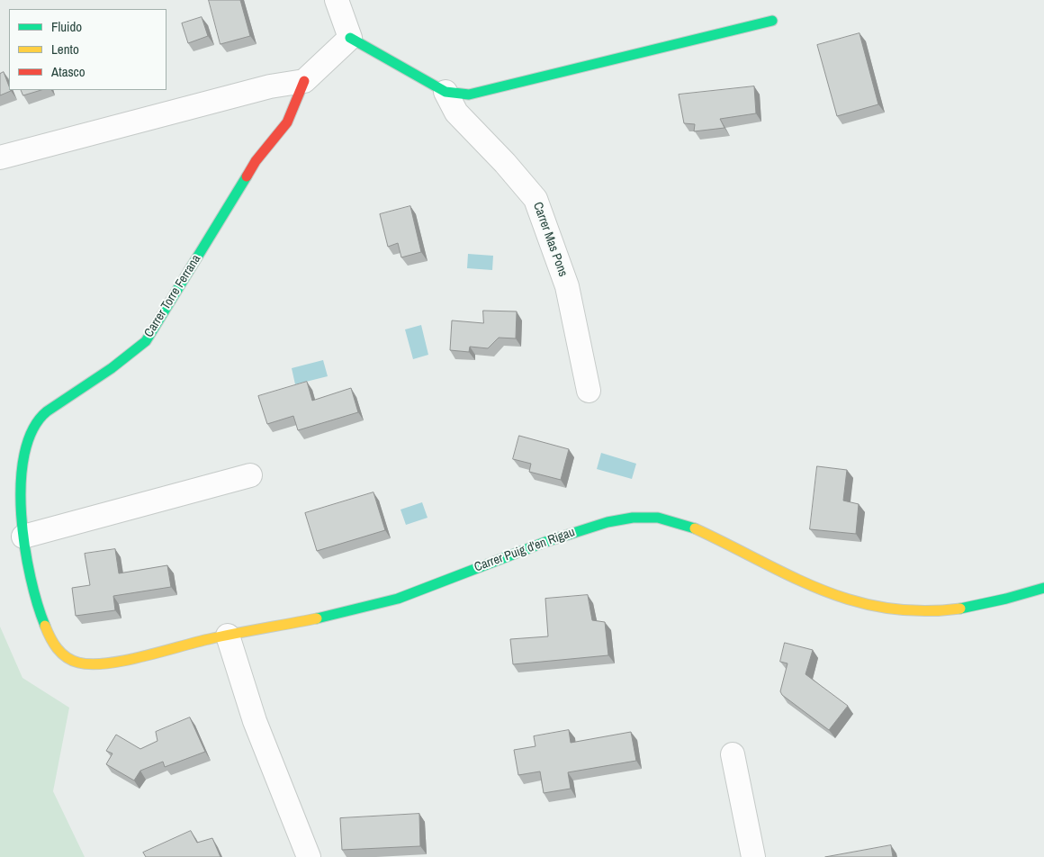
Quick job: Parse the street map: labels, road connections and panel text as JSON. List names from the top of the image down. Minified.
{"streets":{"street":["Carrer Mas Pons","Carrer Torre Ferrana","Carrer Puig d'en Rigau"]},"crossings":[["Carrer Torre Ferrana","Carrer Puig d'en Rigau"]],"legend":["Fluido","Lento","Atasco"]}
